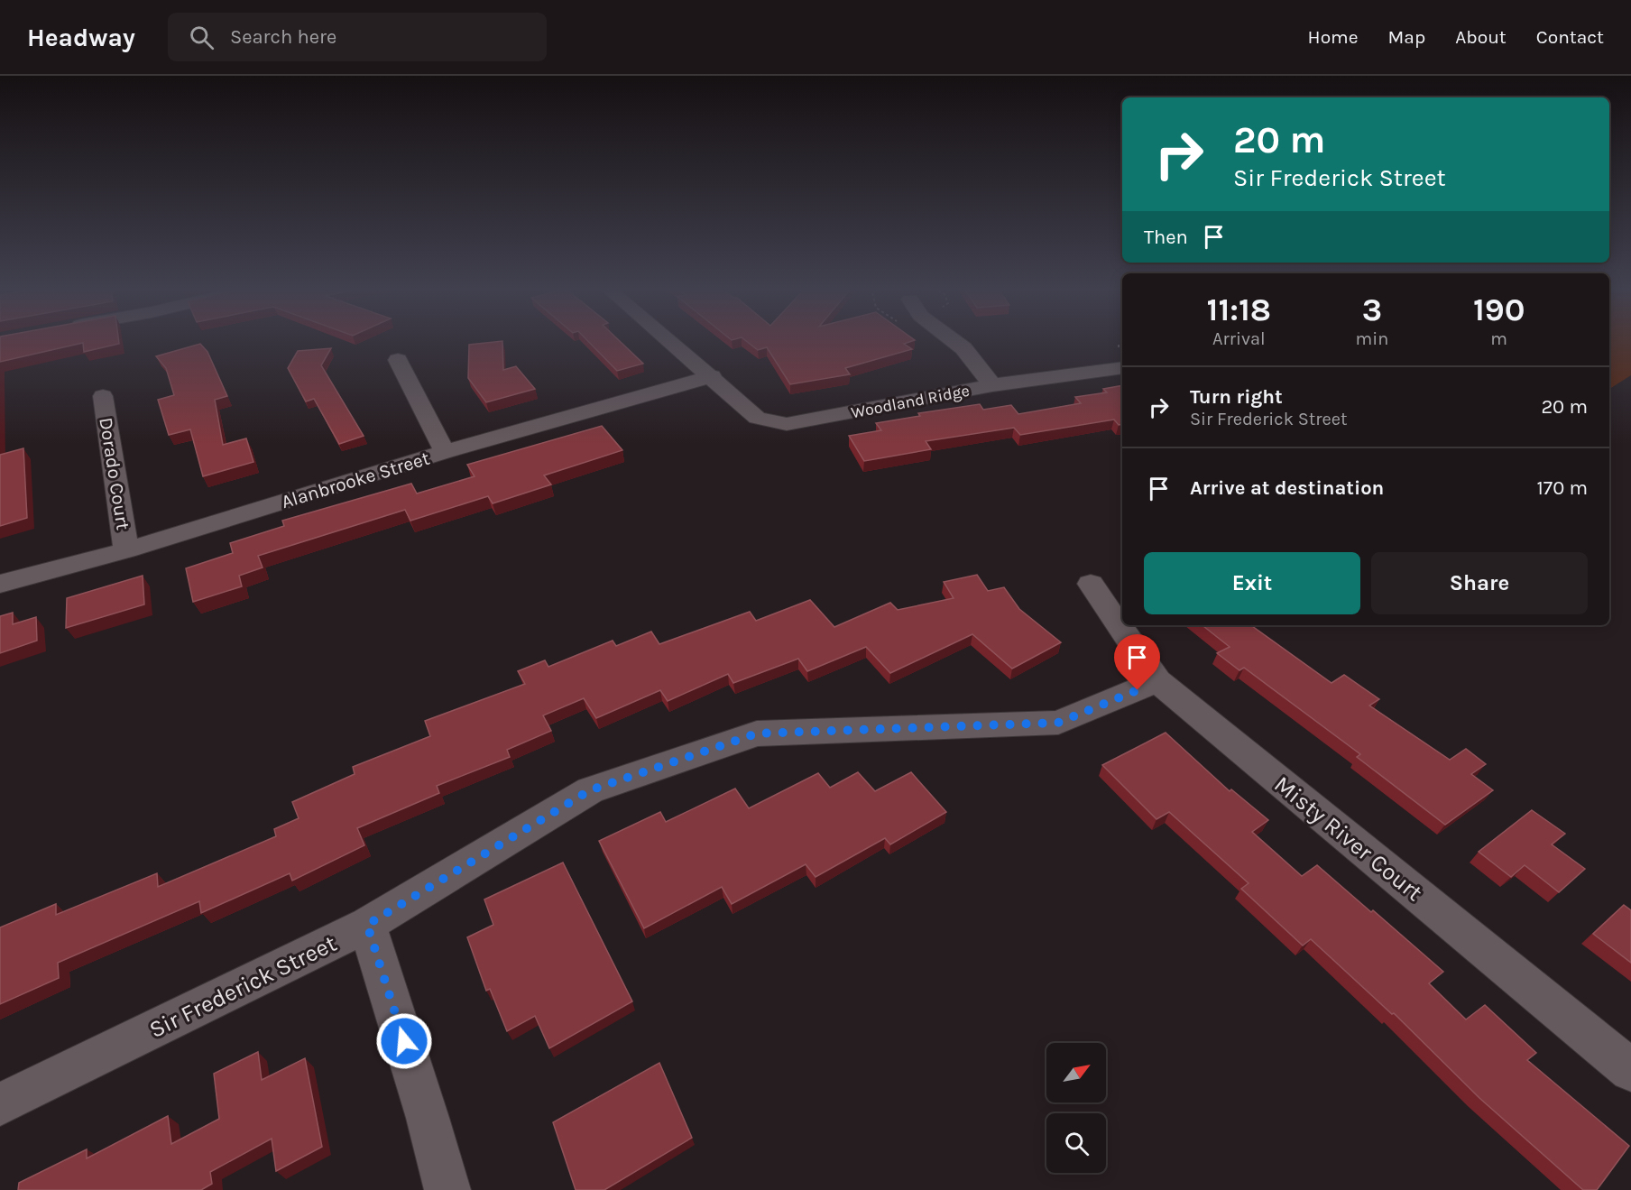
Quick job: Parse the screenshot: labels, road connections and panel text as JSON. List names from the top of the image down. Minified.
{"streets":{"street":["Woodland Ridge","Dorado Court","Alanbrooke Street","Misty River Court","Sir Frederick Street"]},"crossings":[["Woodland Ridge","Alanbrooke Street"],["Dorado Court","Alanbrooke Street"],["Misty River Court","Sir Frederick Street"]],"north":"top right","page":{"header":"Headway","search":"Search here","nav":["Home","Map","About","Contact"],"turn":["20 m","Sir Frederick Street"],"then":"Then","eta":["11:18","Arrival","3","min","190","m"],"list":[{"name":"Turn right","note":"Sir Frederick Street","value":"20 m"},{"name":"Arrive at destination","value":"170 m"}],"buttons":["Exit","Share"]}}
